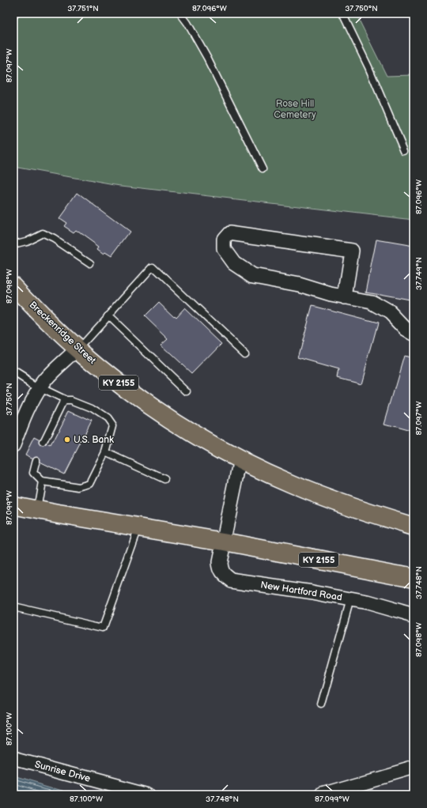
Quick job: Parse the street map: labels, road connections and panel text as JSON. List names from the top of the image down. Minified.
{"streets":{"main road":["Breckenridge Street","KY 2155"],"street":["New Hartford Road","Sunrise Drive"]},"crossings":[["Breckenridge Street","KY 2155"],["KY 2155","New Hartford Road"]],"parks":["Rose Hill Cemetery"],"places":["U.S. Bank"],"coordinates":["37.751°N","87.096°W","37.750°N","87.097°W","37.749°N","87.098°W","87.099°W","37.748°N","87.100°W"]}
